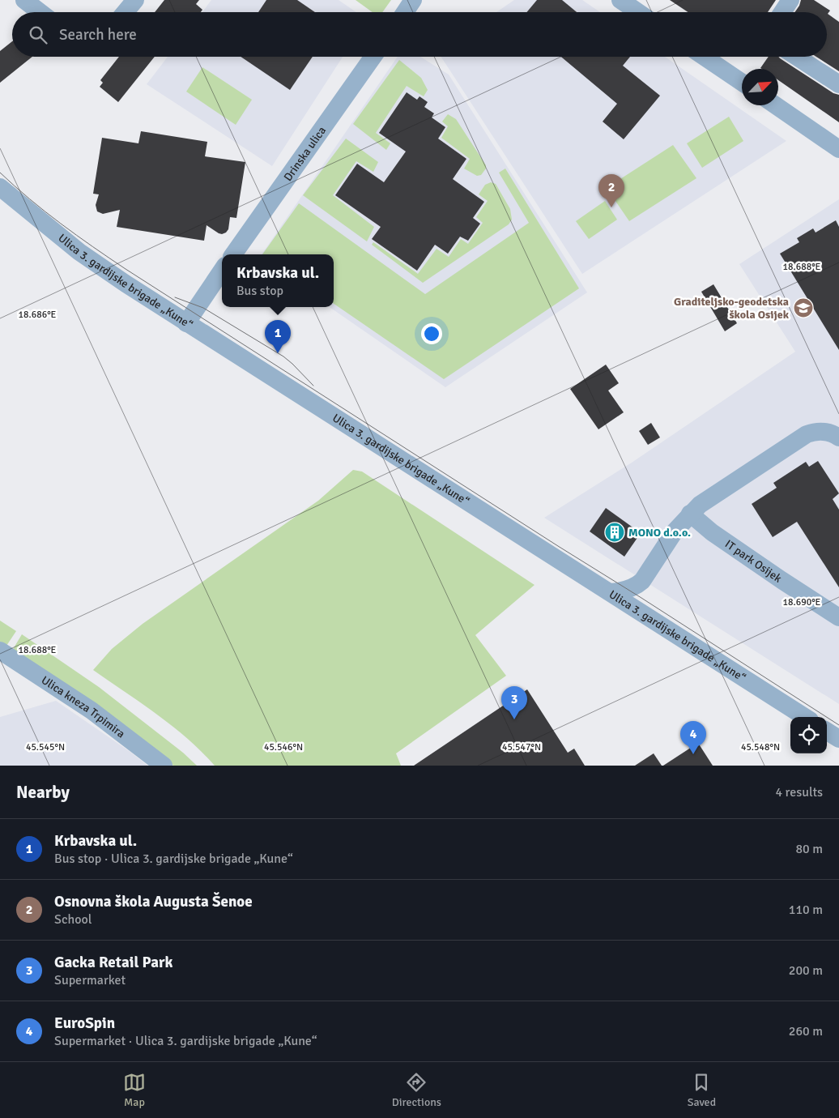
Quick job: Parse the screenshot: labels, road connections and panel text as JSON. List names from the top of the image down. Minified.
{"streets":{"street":["Drinska ulica","Ulica 3. gardijske brigade „Kune“","IT park Osijek","Ulica kneza Trpimira"]},"places":{"school or university":["Graditeljsko-geodetska škola Osijek"],"building":["MONO d.o.o."]},"north":"top right","page":{"search":"Search here","pins":["2","1","3","4"],"popup":["Krbavska ul.","Bus stop"],"heading":["Nearby","4 results"],"list":[{"mark":"1","name":"Krbavska ul.","note":"Bus stop · Ulica 3. gardijske brigade „Kune“","value":"80 m"},{"mark":"2","name":"Osnovna škola Augusta Šenoe","note":"School","value":"110 m"},{"mark":"3","name":"Gacka Retail Park","note":"Supermarket","value":"200 m"},{"mark":"4","name":"EuroSpin","note":"Supermarket · Ulica 3. gardijske brigade „Kune“","value":"260 m"}],"nav":["Map","Directions","Saved"]},"coordinates":["18.688°E","18.686°E","18.690°E","45.545°N","45.546°N","45.547°N","45.548°N"]}
